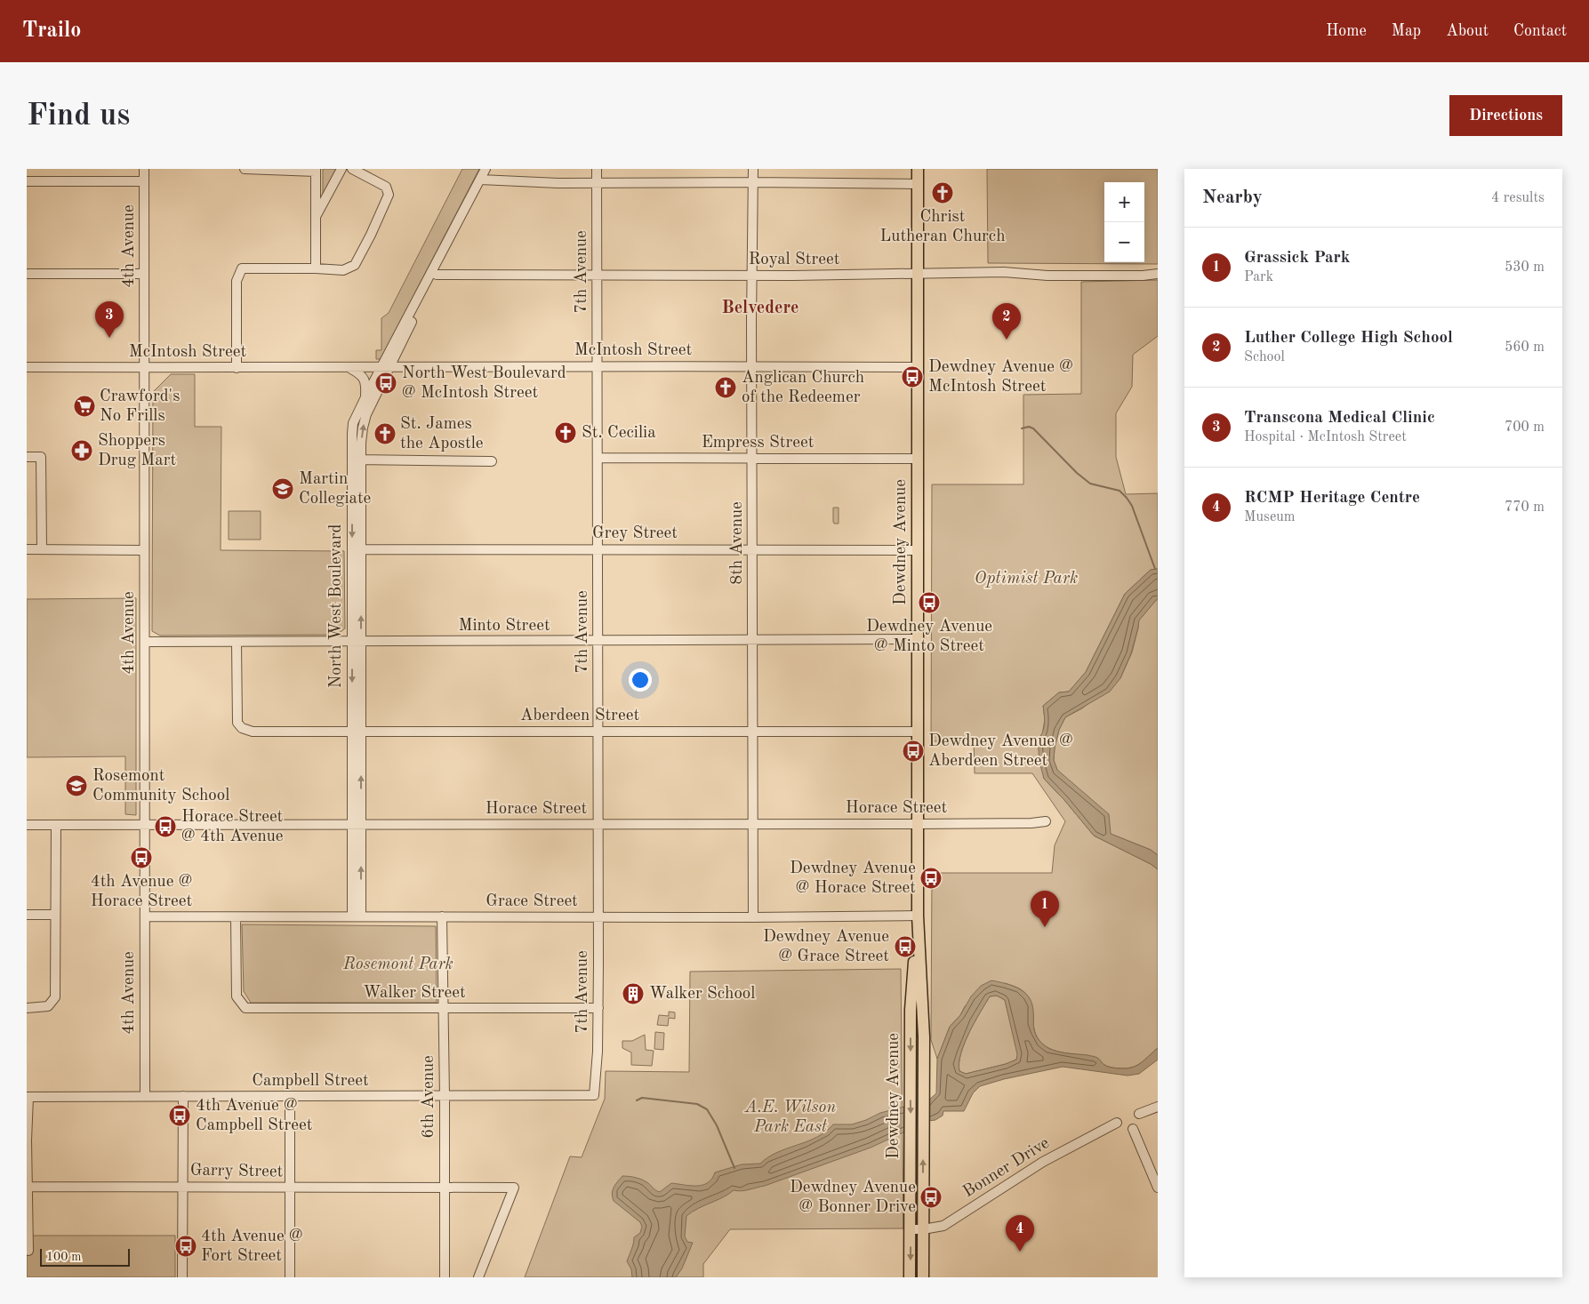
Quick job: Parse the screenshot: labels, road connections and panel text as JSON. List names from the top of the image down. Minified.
{"streets":{"main road":["Dewdney Avenue"],"street":["4th Avenue","Royal Street","7th Avenue","McIntosh Street","Empress Street","Grey Street","8th Avenue","North West Boulevard","Minto Street","Aberdeen Street","Horace Street","Grace Street","Walker Street","Campbell Street","6th Avenue","Bonner Drive","Garry Street"]},"crossings":[["4th Avenue","McIntosh Street"],["4th Avenue","Minto Street"],["4th Avenue","Horace Street"],["4th Avenue","Grace Street"],["4th Avenue","Campbell Street"],["Royal Street","7th Avenue"],["Royal Street","Dewdney Avenue"],["Royal Street","8th Avenue"],["Royal Street","North West Boulevard"],["7th Avenue","McIntosh Street"],["7th Avenue","Empress Street"],["7th Avenue","Grey Street"],["7th Avenue","Minto Street"],["7th Avenue","Aberdeen Street"],["7th Avenue","Horace Street"],["7th Avenue","Grace Street"],["7th Avenue","Walker Street"],["7th Avenue","Campbell Street"],["McIntosh Street","Dewdney Avenue"],["McIntosh Street","8th Avenue"],["McIntosh Street","North West Boulevard"],["Empress Street","Dewdney Avenue"],["Empress Street","8th Avenue"],["Grey Street","Dewdney Avenue"],["Grey Street","8th Avenue"],["Grey Street","North West Boulevard"],["Dewdney Avenue","Minto Street"],["Dewdney Avenue","Aberdeen Street"],["Dewdney Avenue","Horace Street"],["Dewdney Avenue","Grace Street"],["Dewdney Avenue","Bonner Drive"],["8th Avenue","Minto Street"],["8th Avenue","Aberdeen Street"],["8th Avenue","Horace Street"],["8th Avenue","Grace Street"],["North West Boulevard","Minto Street"],["North West Boulevard","Aberdeen Street"],["North West Boulevard","Horace Street"],["North West Boulevard","Grace Street"],["Minto Street","Aberdeen Street"],["Grace Street","Walker Street"],["Grace Street","6th Avenue"],["Walker Street","6th Avenue"],["Campbell Street","6th Avenue"],["6th Avenue","Garry Street"]],"districts":["Belvedere"],"parks":["Optimist Park","Rosemont Park","A.E. Wilson Park East"],"places":{"church":["Christ Lutheran Church","Anglican Church of the Redeemer","St. Cecilia","St. James the Apostle"],"bus stop":["Dewdney Avenue @ McIntosh Street","North West Boulevard @ McIntosh Street","Dewdney Avenue @ Minto Street","Dewdney Avenue @ Aberdeen Street","Horace Street @ 4th Avenue","4th Avenue @ Horace Street","Dewdney Avenue @ Horace Street","Dewdney Avenue @ Grace Street","4th Avenue @ Campbell Street","Dewdney Avenue @ Bonner Drive","4th Avenue @ Fort Street"],"supermarket":["Crawford's No Frills"],"pharmacy":["Shoppers Drug Mart"],"school or university":["Martin Collegiate","Rosemont Community School"],"building":["Walker School"]},"scale_bar":"100 m","page":{"header":"Trailo","nav":["Home","Map","About","Contact"],"buttons":"Directions","title":"Find us","heading":["Nearby","4 results"],"map_buttons":["+","−"],"list":[{"mark":"1","name":"Grassick Park","note":"Park","value":"530 m"},{"mark":"2","name":"Luther College High School","note":"School","value":"560 m"},{"mark":"3","name":"Transcona Medical Clinic","note":"Hospital · McIntosh Street","value":"700 m"},{"mark":"4","name":"RCMP Heritage Centre","note":"Museum","value":"770 m"}],"pins":["3","2","1","4"],"scale":"100 m"}}
